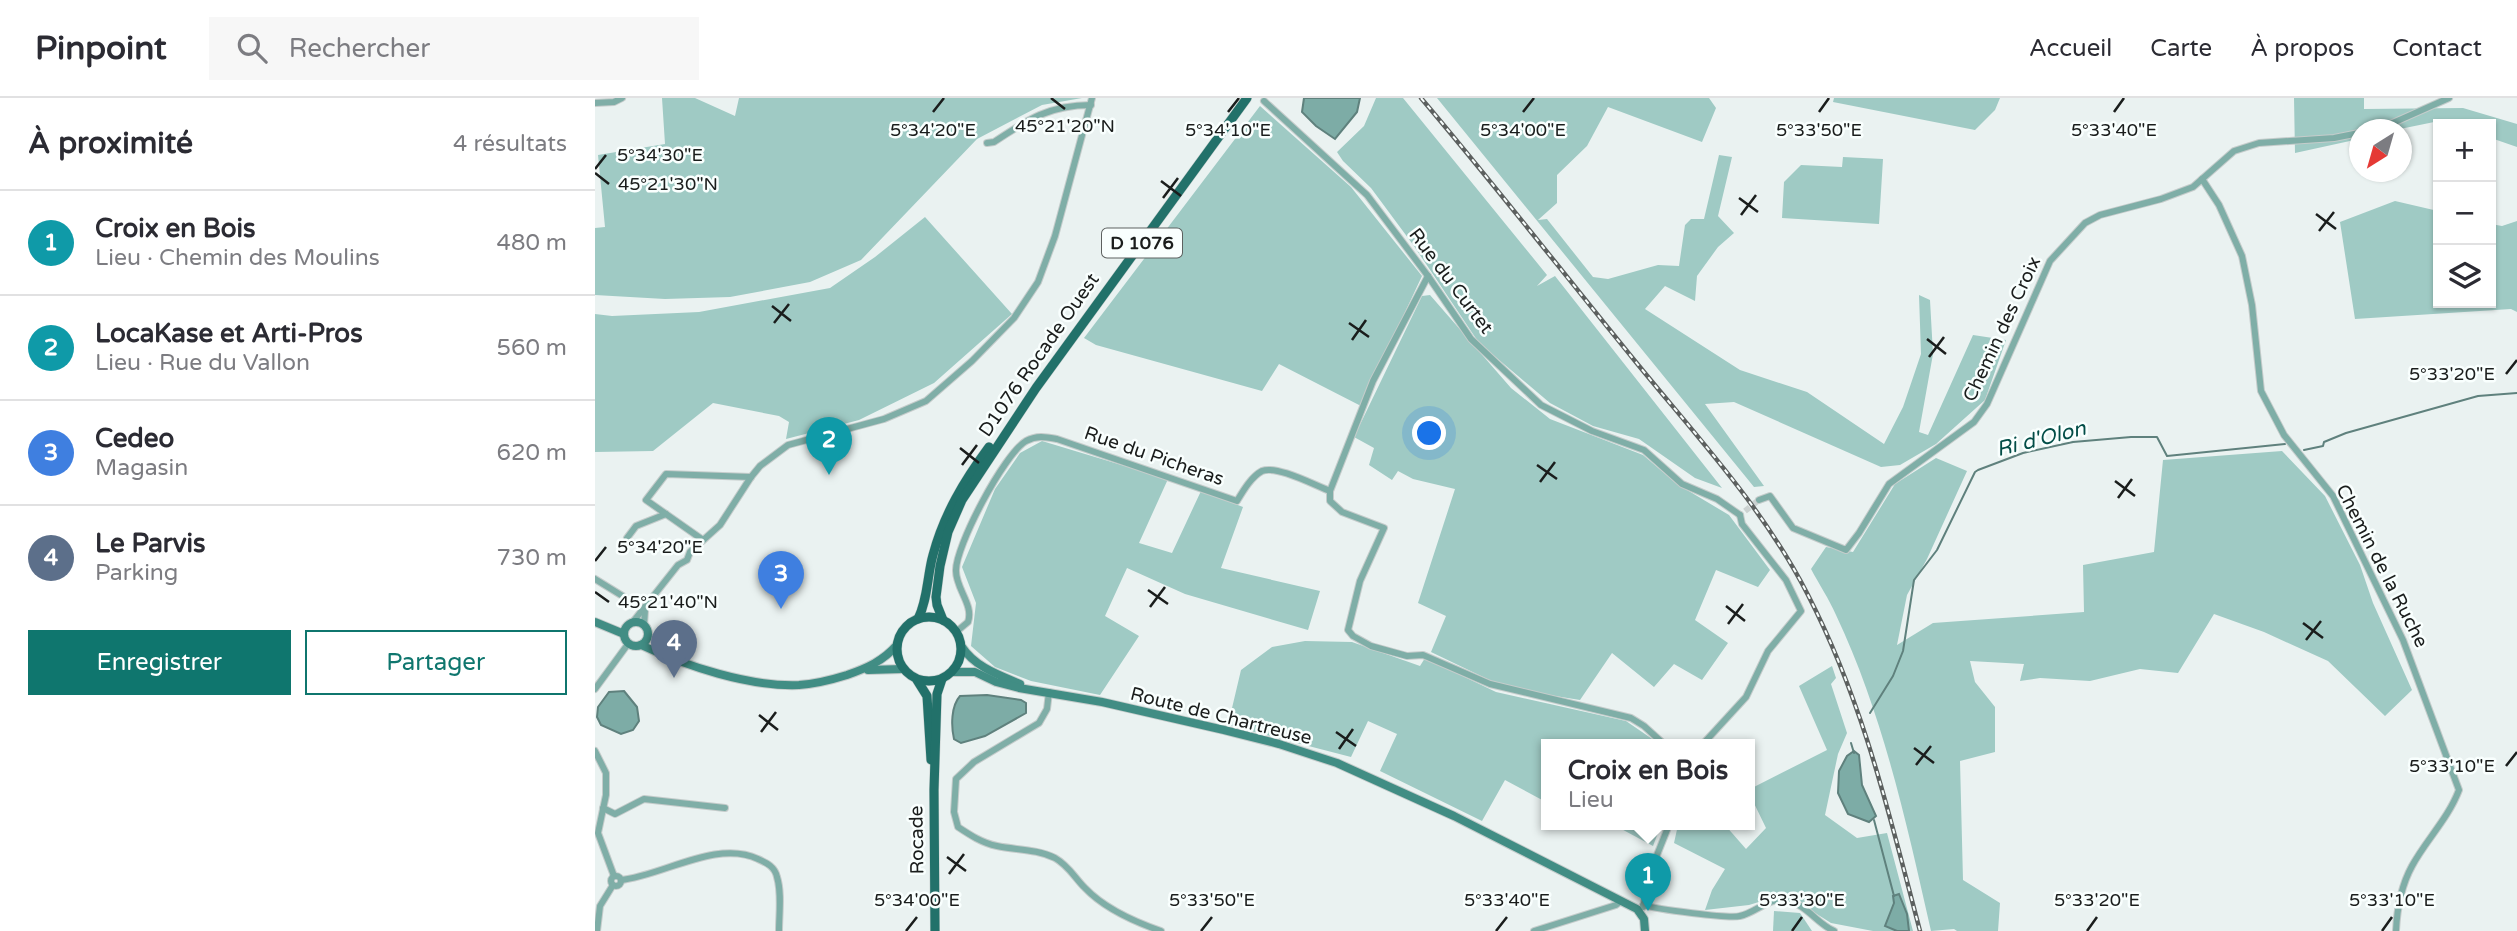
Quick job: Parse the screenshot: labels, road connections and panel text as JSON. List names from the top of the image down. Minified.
{"streets":{"main road":["D 1076","D1076 Rocade Ouest","Route de Chartreuse","Rocade"],"street":["Rue du Curtet","Chemin des Croix","Rue du Picheras","Chemin de la Ruche"]},"crossings":[["D 1076","D1076 Rocade Ouest"],["D 1076","Rue du Picheras"],["D 1076","Route de Chartreuse"],["D 1076","Rocade"],["Chemin des Croix","Chemin de la Ruche"],["D1076 Rocade Ouest","Rue du Picheras"],["D1076 Rocade Ouest","Route de Chartreuse"],["D1076 Rocade Ouest","Rocade"],["Rue du Picheras","Route de Chartreuse"],["Rue du Picheras","Rocade"],["Route de Chartreuse","Rocade"]],"water":["Ri d'Olon"],"north":"bottom left","page":{"header":"Pinpoint","search":"Rechercher","nav":["Accueil","Carte","À propos","Contact"],"heading":["À proximité","4 résultats"],"map_buttons":["+","−"],"list":[{"mark":"1","name":"Croix en Bois","note":"Lieu · Chemin des Moulins","value":"480 m"},{"mark":"2","name":"LocaKase et Arti-Pros","note":"Lieu · Rue du Vallon","value":"560 m"},{"mark":"3","name":"Cedeo","note":"Magasin","value":"620 m"},{"mark":"4","name":"Le Parvis","note":"Parking","value":"730 m"}],"pins":["2","3","4","1"],"buttons":["Enregistrer","Partager"],"popup":["Croix en Bois","Lieu"]},"coordinates":["45°21'20\"N","5°34'20\"E","5°34'10\"E","5°34'00\"E","5°33'50\"E","5°33'40\"E","5°34'30\"E","45°21'30\"N","5°33'20\"E","45°21'40\"N","5°33'10\"E","5°33'30\"E"]}
